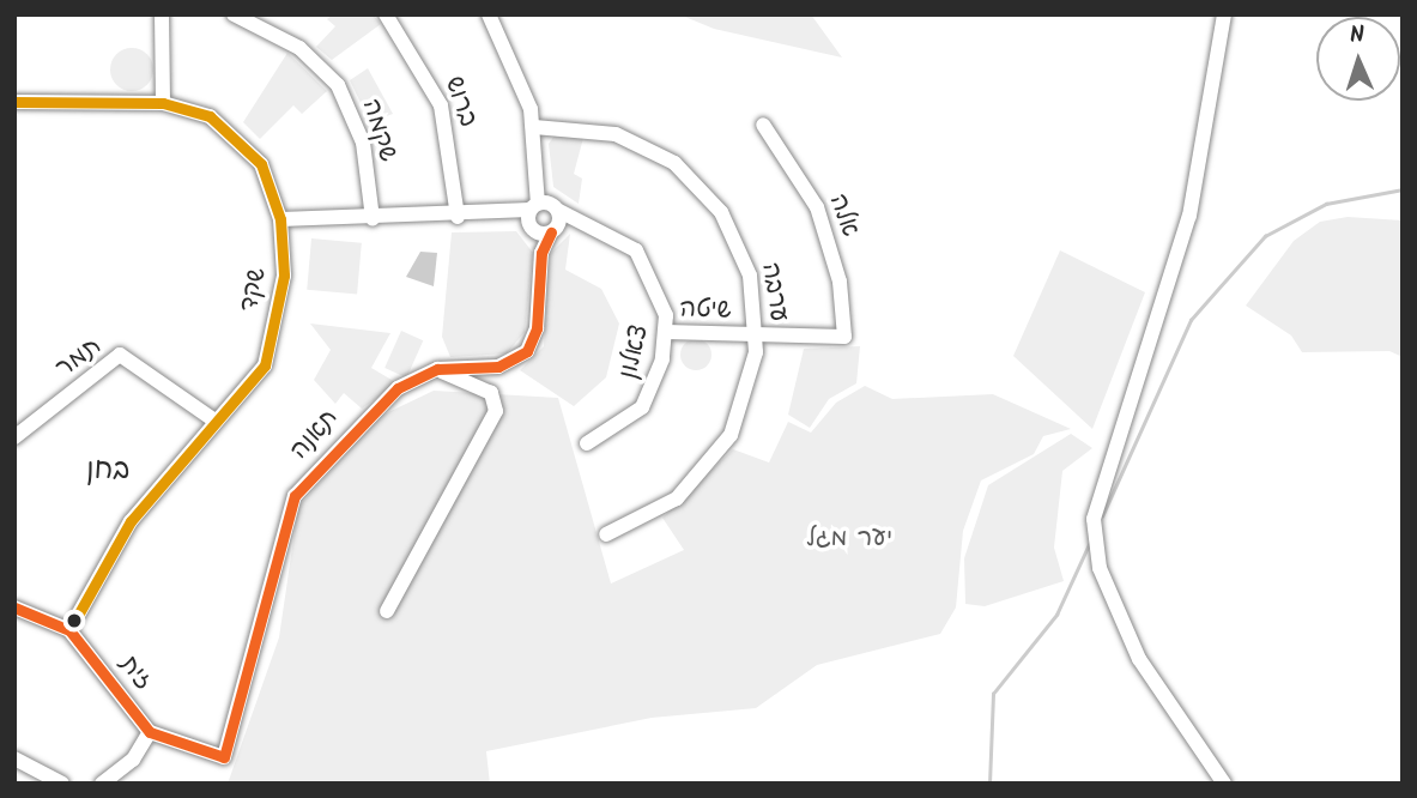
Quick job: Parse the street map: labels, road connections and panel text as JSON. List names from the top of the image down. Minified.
{"streets":{"street":["ברוש","שקמה","אלה","שקד","ערבה","שיטה","צאלון","תמר","תאנה","זית"]},"crossings":[["אלה","שיטה"],["שקד","תמר"],["שקד","זית"],["ערבה","שיטה"],["ערבה","תאנה"],["שיטה","צאלון"],["צאלון","תאנה"],["תאנה","זית"]],"districts":["בחן"],"parks":["יער מגל"],"north":"top"}
